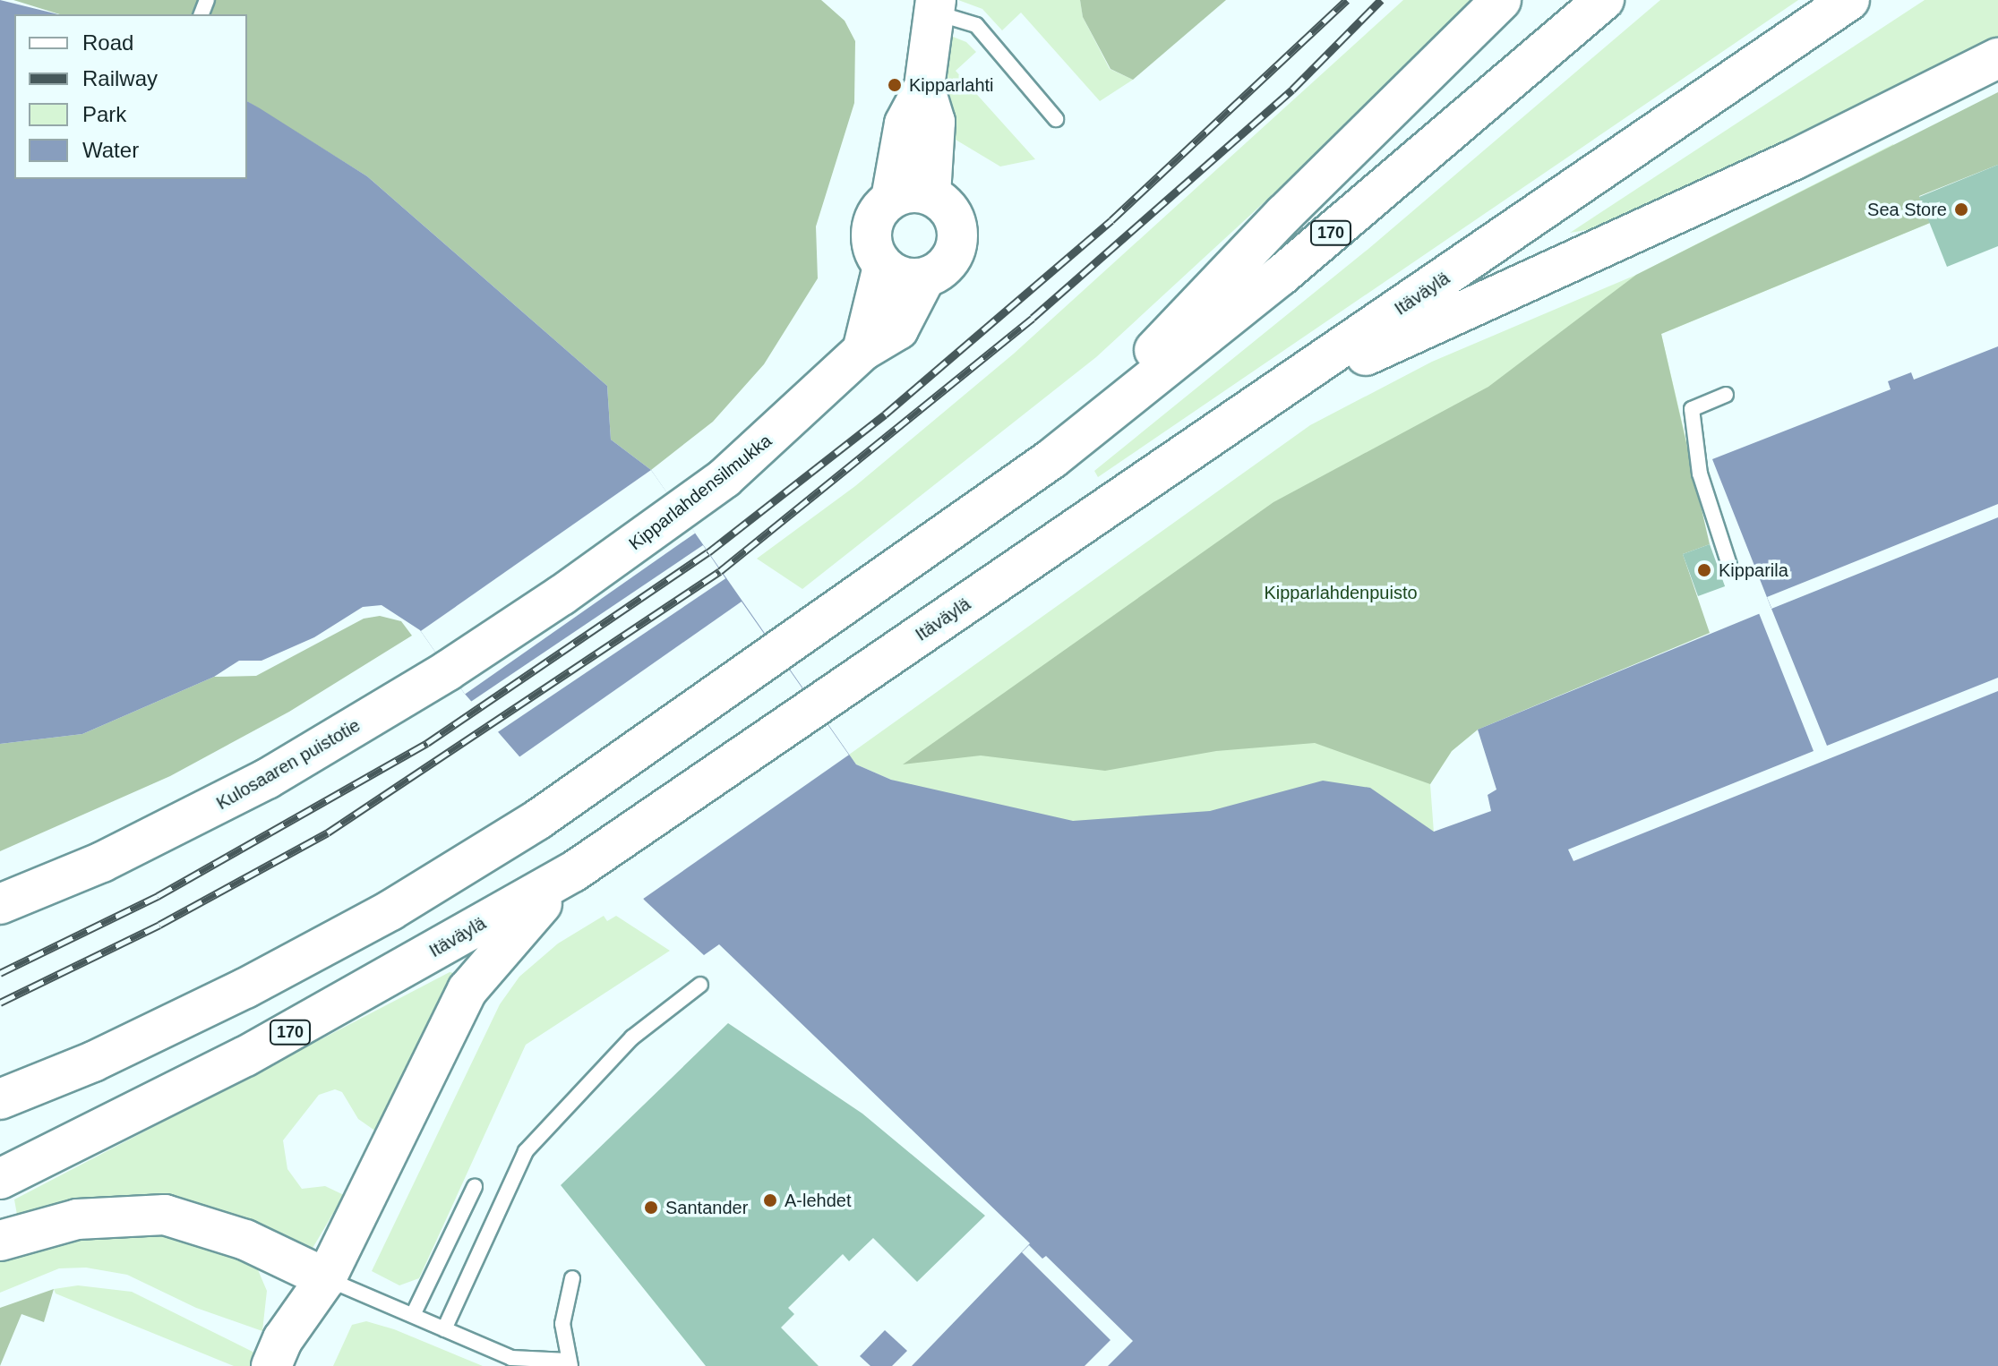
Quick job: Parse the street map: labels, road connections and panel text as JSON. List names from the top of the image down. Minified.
{"streets":{"main road":["170","Itäväylä","Kipparlahdensilmukka","Kulosaaren puistotie"]},"crossings":[["Kipparlahdensilmukka","Kulosaaren puistotie"]],"parks":["Kipparlahdenpuisto"],"places":["Kipparlahti","Sea Store","Kipparila","A-lehdet","Santander"],"legend":["Road","Railway","Park","Water"]}
